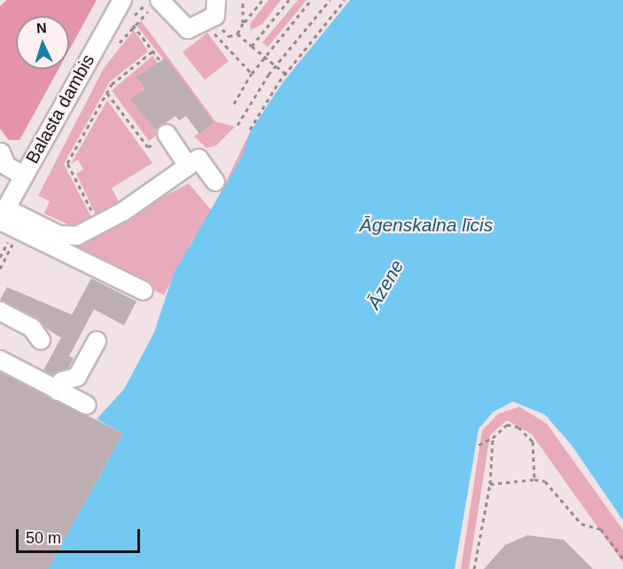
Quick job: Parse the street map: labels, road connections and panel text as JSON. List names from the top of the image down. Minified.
{"streets":{"street":["Balasta dambis"]},"water":["Āgenskalna līcis","Āzene"],"scale_bar":"50 m","north":"top"}
